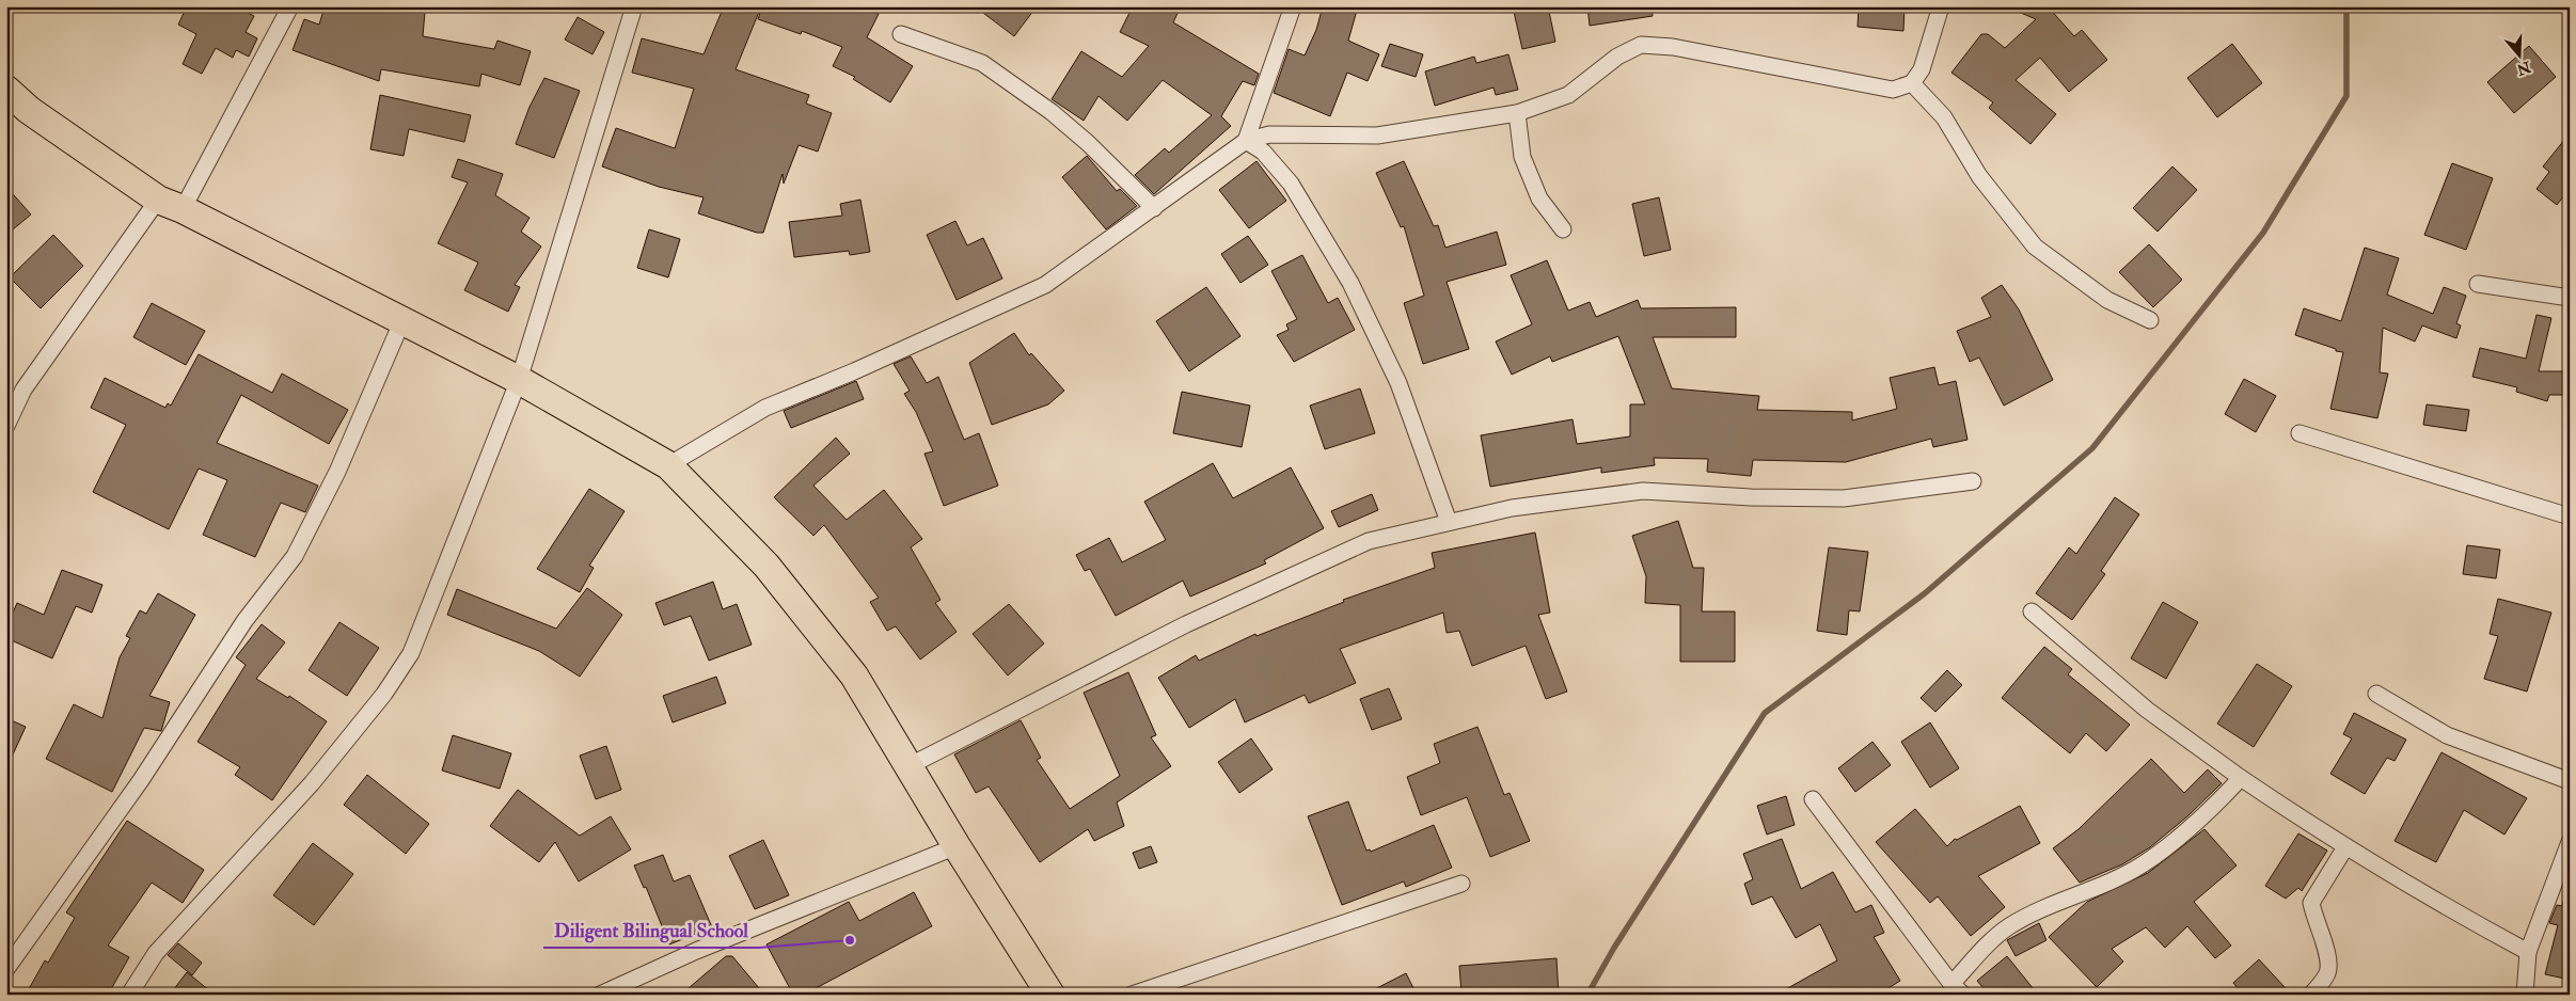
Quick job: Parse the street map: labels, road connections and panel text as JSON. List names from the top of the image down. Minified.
{"places":["Diligent Bilingual School"],"north":"bottom"}
